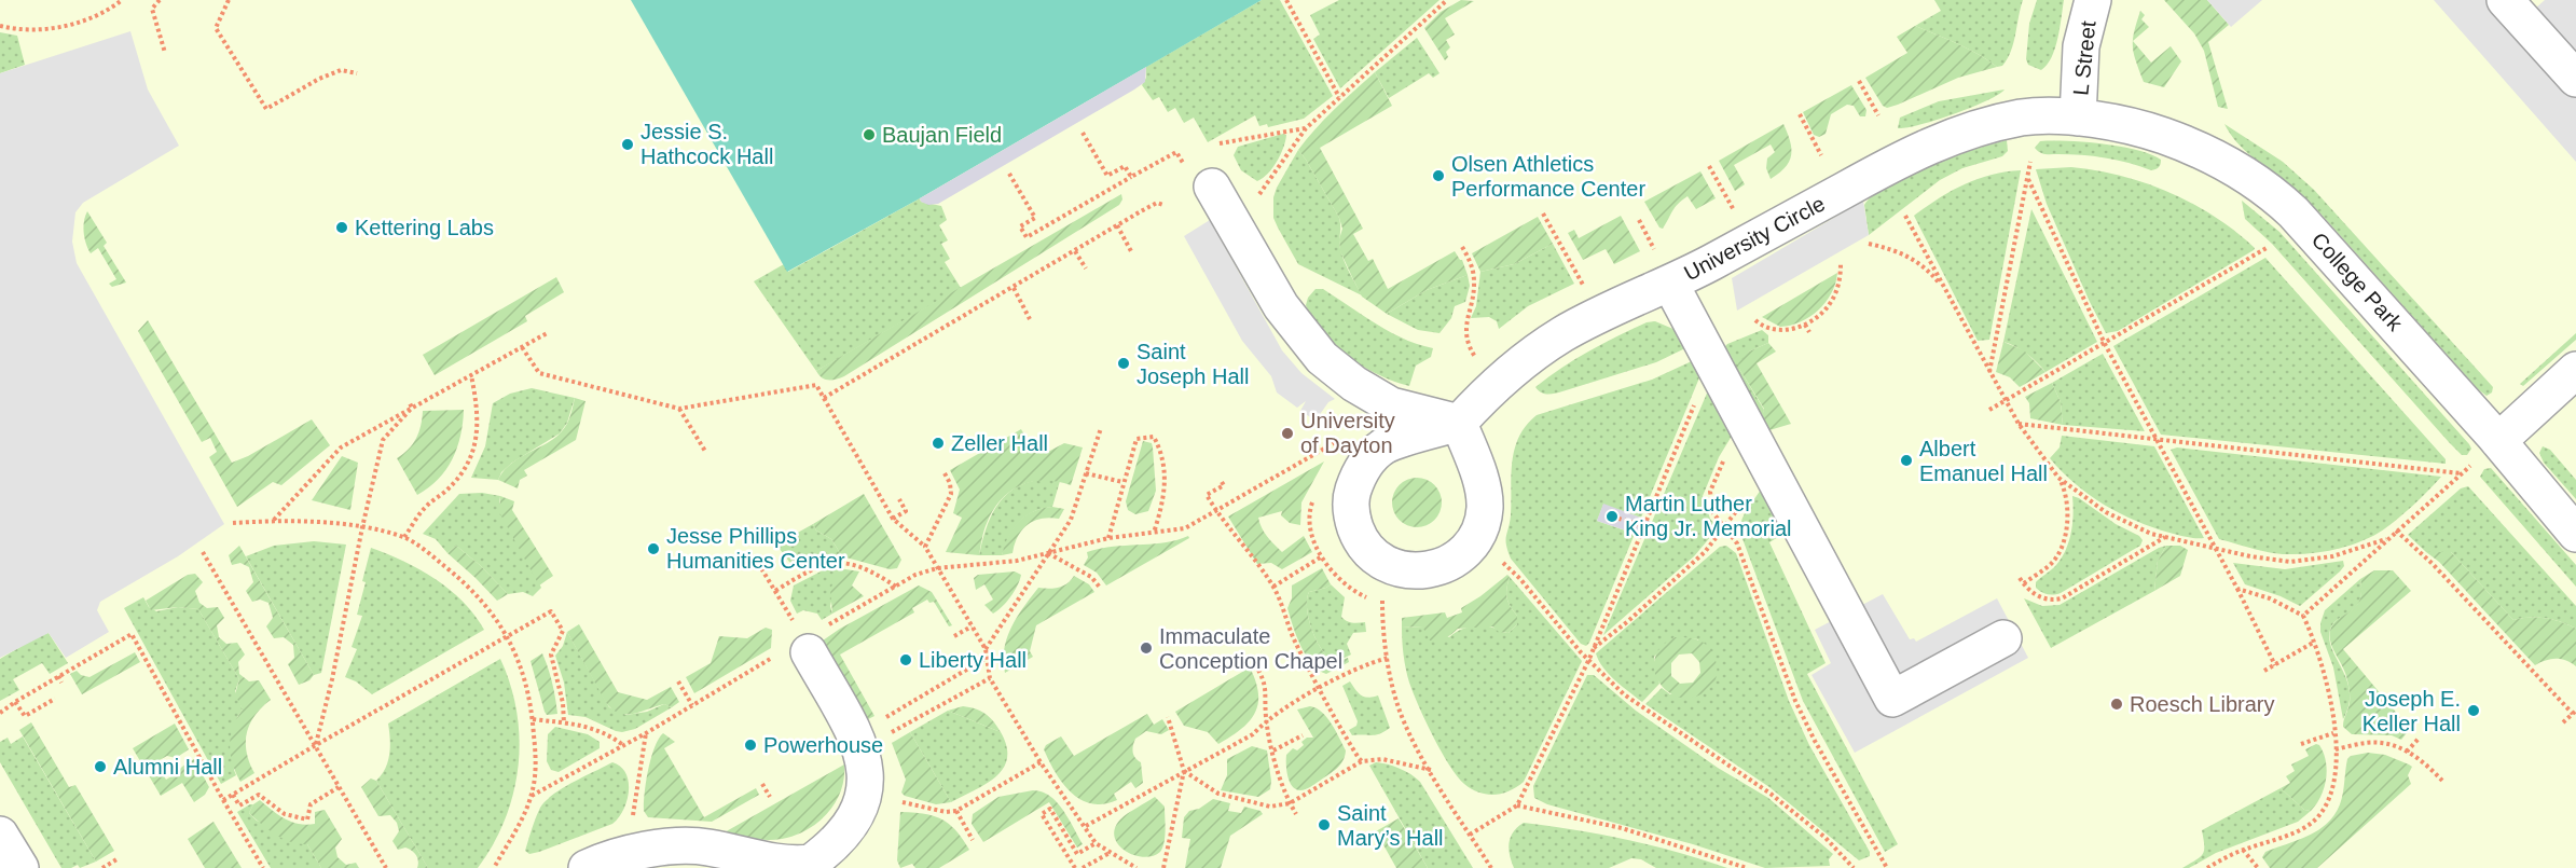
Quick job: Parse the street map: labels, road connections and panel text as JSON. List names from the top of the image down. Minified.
{"streets":{"street":["L Street","University Circle","College Park"]},"crossings":[["L Street","University Circle"],["L Street","College Park"],["University Circle","College Park"]],"places":["Baujan Field","Jessie S. Hathcock Hall","Olsen Athletics Performance Center","Kettering Labs","Saint Joseph Hall","University of Dayton","Zeller Hall","Albert Emanuel Hall","Martin Luther King Jr. Memorial","Jesse Phillips Humanities Center","Immaculate Conception Chapel","Liberty Hall","Roesch Library","Joseph E. Keller Hall","Powerhouse","Alumni Hall","Saint Mary’s Hall"]}
